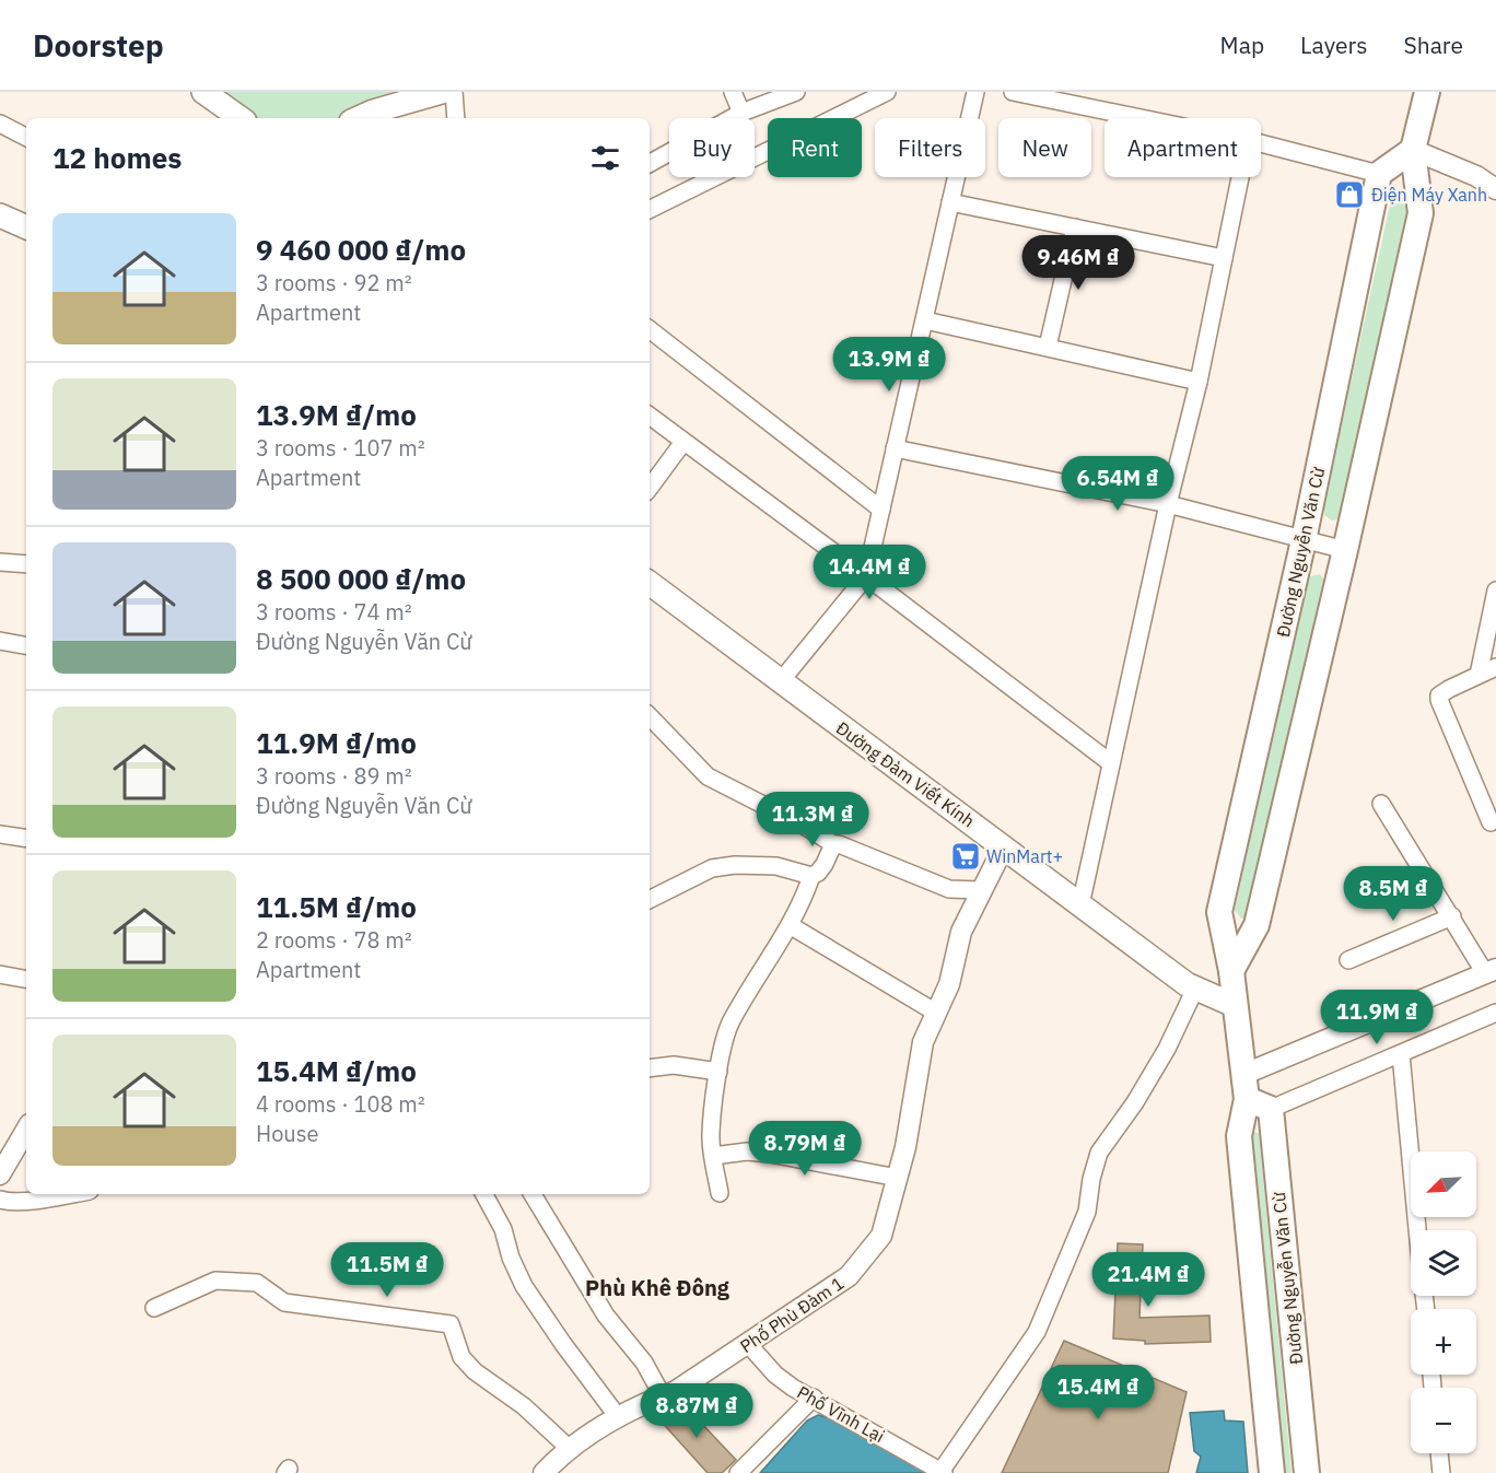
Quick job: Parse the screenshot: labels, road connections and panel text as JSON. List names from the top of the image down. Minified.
{"streets":{"main road":["Đường Nguyễn Văn Cừ","Đường Đàm Viết Kính"],"street":["Phố Phù Đàm 1","Phố Vĩnh Lại"]},"crossings":[["Đường Nguyễn Văn Cừ","Đường Đàm Viết Kính"],["Đường Đàm Viết Kính","Phố Phù Đàm 1"],["Phố Phù Đàm 1","Phố Vĩnh Lại"]],"districts":["Phù Khê Đông"],"places":{"shop":["Điện Máy Xanh"],"supermarket":["WinMart+"]},"north":"bottom left","page":{"header":"Doorstep","nav":["Map","Layers","Share"],"chip":["Buy","Rent","Filters","New","Apartment"],"heading":"12 homes","list":[{"name":"9 460 000 ₫/mo","note":"3 rooms · 92 m² · Apartment"},{"name":"13.9M ₫/mo","note":"3 rooms · 107 m² · Apartment"},{"name":"8 500 000 ₫/mo","note":"3 rooms · 74 m² · Đường Nguyễn Văn Cừ"},{"name":"11.9M ₫/mo","note":"3 rooms · 89 m² · Đường Nguyễn Văn Cừ"},{"name":"11.5M ₫/mo","note":"2 rooms · 78 m² · Apartment"},{"name":"15.4M ₫/mo","note":"4 rooms · 108 m² · House"}],"price":["9.46M ₫","13.9M ₫","6.54M ₫","14.4M ₫","11.3M ₫","8.5M ₫","11.9M ₫","8.79M ₫","11.5M ₫","21.4M ₫","15.4M ₫","8.87M ₫"],"map_buttons":["+","−"]}}
